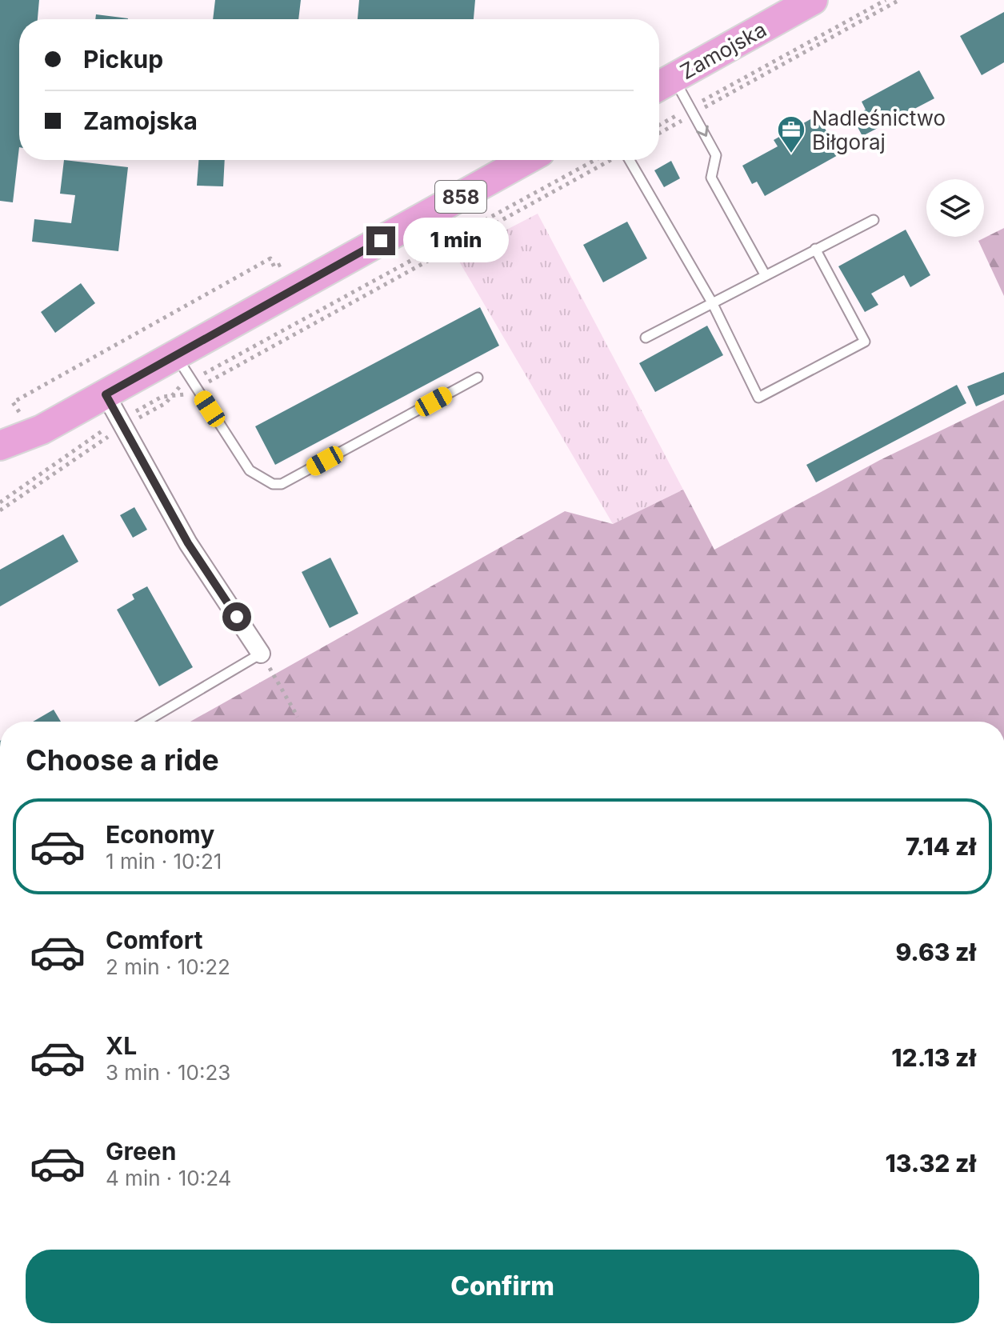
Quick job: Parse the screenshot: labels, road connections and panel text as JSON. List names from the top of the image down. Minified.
{"streets":{"main road":["Zamojska","858"]},"places":{"office":["Nadleśnictwo Biłgoraj"]},"page":{"banner":["Pickup","Zamojska"],"bubble":"1 min","heading":"Choose a ride","list":[{"name":"Economy","note":"1 min · 10:21","value":"7.14 zł"},{"name":"Comfort","note":"2 min · 10:22","value":"9.63 zł"},{"name":"XL","note":"3 min · 10:23","value":"12.13 zł"},{"name":"Green","note":"4 min · 10:24","value":"13.32 zł"}],"buttons":"Confirm"}}
